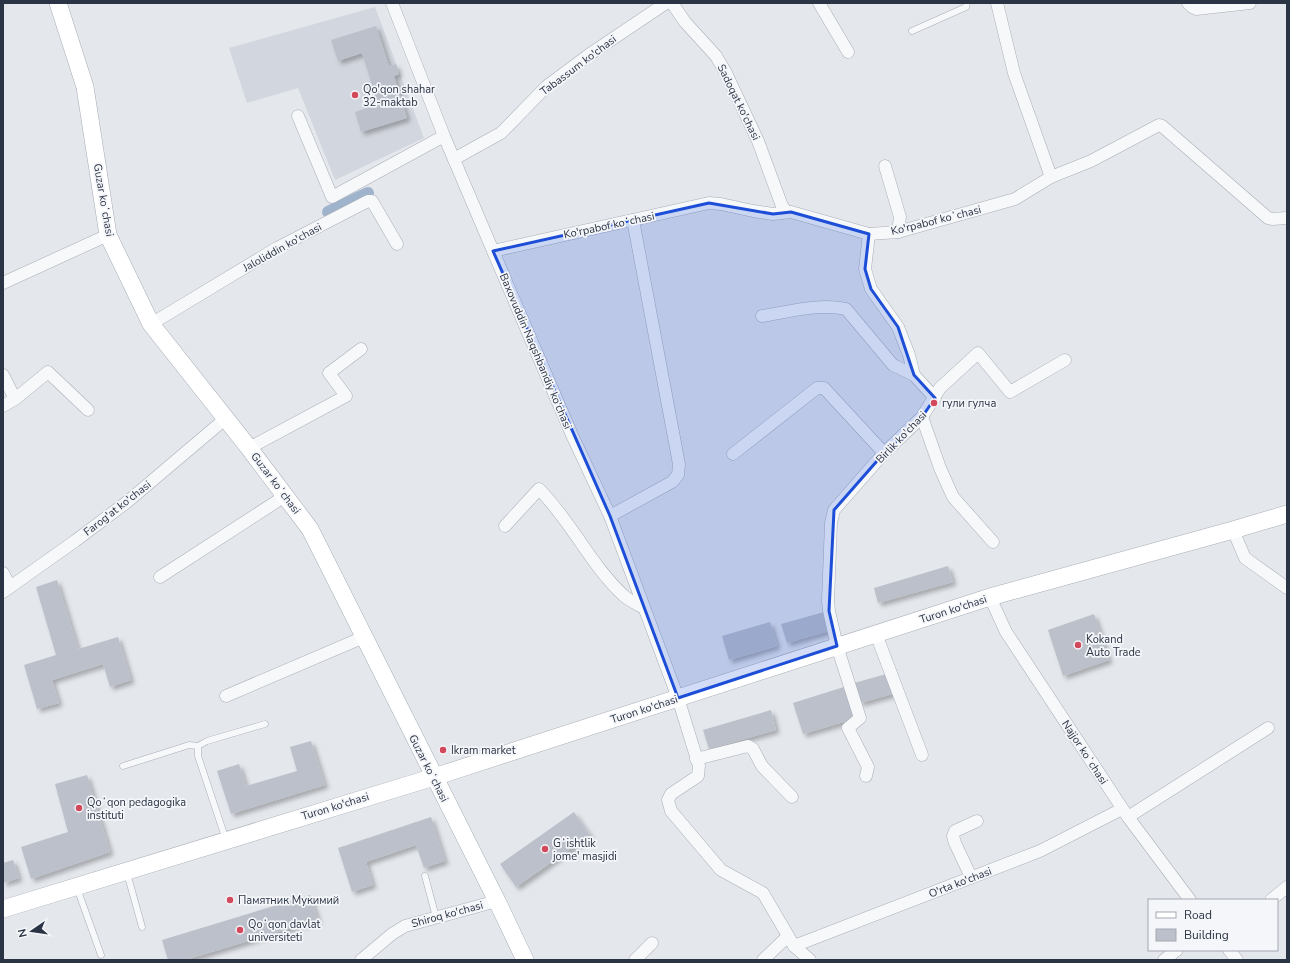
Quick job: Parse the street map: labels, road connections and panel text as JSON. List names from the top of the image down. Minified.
{"streets":{"main road":["Guzar koʻchasi","Turon ko'chasi"],"street":["Tabassum ko'chasi","Sadoqat ko'chasi","Ko'rpabof koʻchasi","Jaloliddin ko'chasi","Baxovuddin Naqshbandiy ko'chasi","Birlik ko'chasi","Farog'at ko'chasi","Najjor koʻchasi","O'rta ko'chasi","Shiroq ko'chasi"]},"crossings":[["Tabassum ko'chasi","Baxovuddin Naqshbandiy ko'chasi"],["Sadoqat ko'chasi","Ko'rpabof koʻchasi"],["Guzar koʻchasi","Jaloliddin ko'chasi"],["Guzar koʻchasi","Farog'at ko'chasi"],["Guzar koʻchasi","Turon ko'chasi"],["Guzar koʻchasi","Shiroq ko'chasi"],["Ko'rpabof koʻchasi","Baxovuddin Naqshbandiy ko'chasi"],["Baxovuddin Naqshbandiy ko'chasi","Turon ko'chasi"],["Baxovuddin Naqshbandiy ko'chasi","O'rta ko'chasi"],["Birlik ko'chasi","Turon ko'chasi"],["Turon ko'chasi","Najjor koʻchasi"],["Najjor koʻchasi","O'rta ko'chasi"]],"places":["Qo'qon shahar 32-maktab","гули гулча","Kokand Auto Trade","Ikram market","Qoʻqon pedagogika instituti","Gʻishtlik jome' masjidi","Памятник Мукимий","Qoʻqon davlat universiteti"],"legend":["Road","Building"],"north":"left"}
